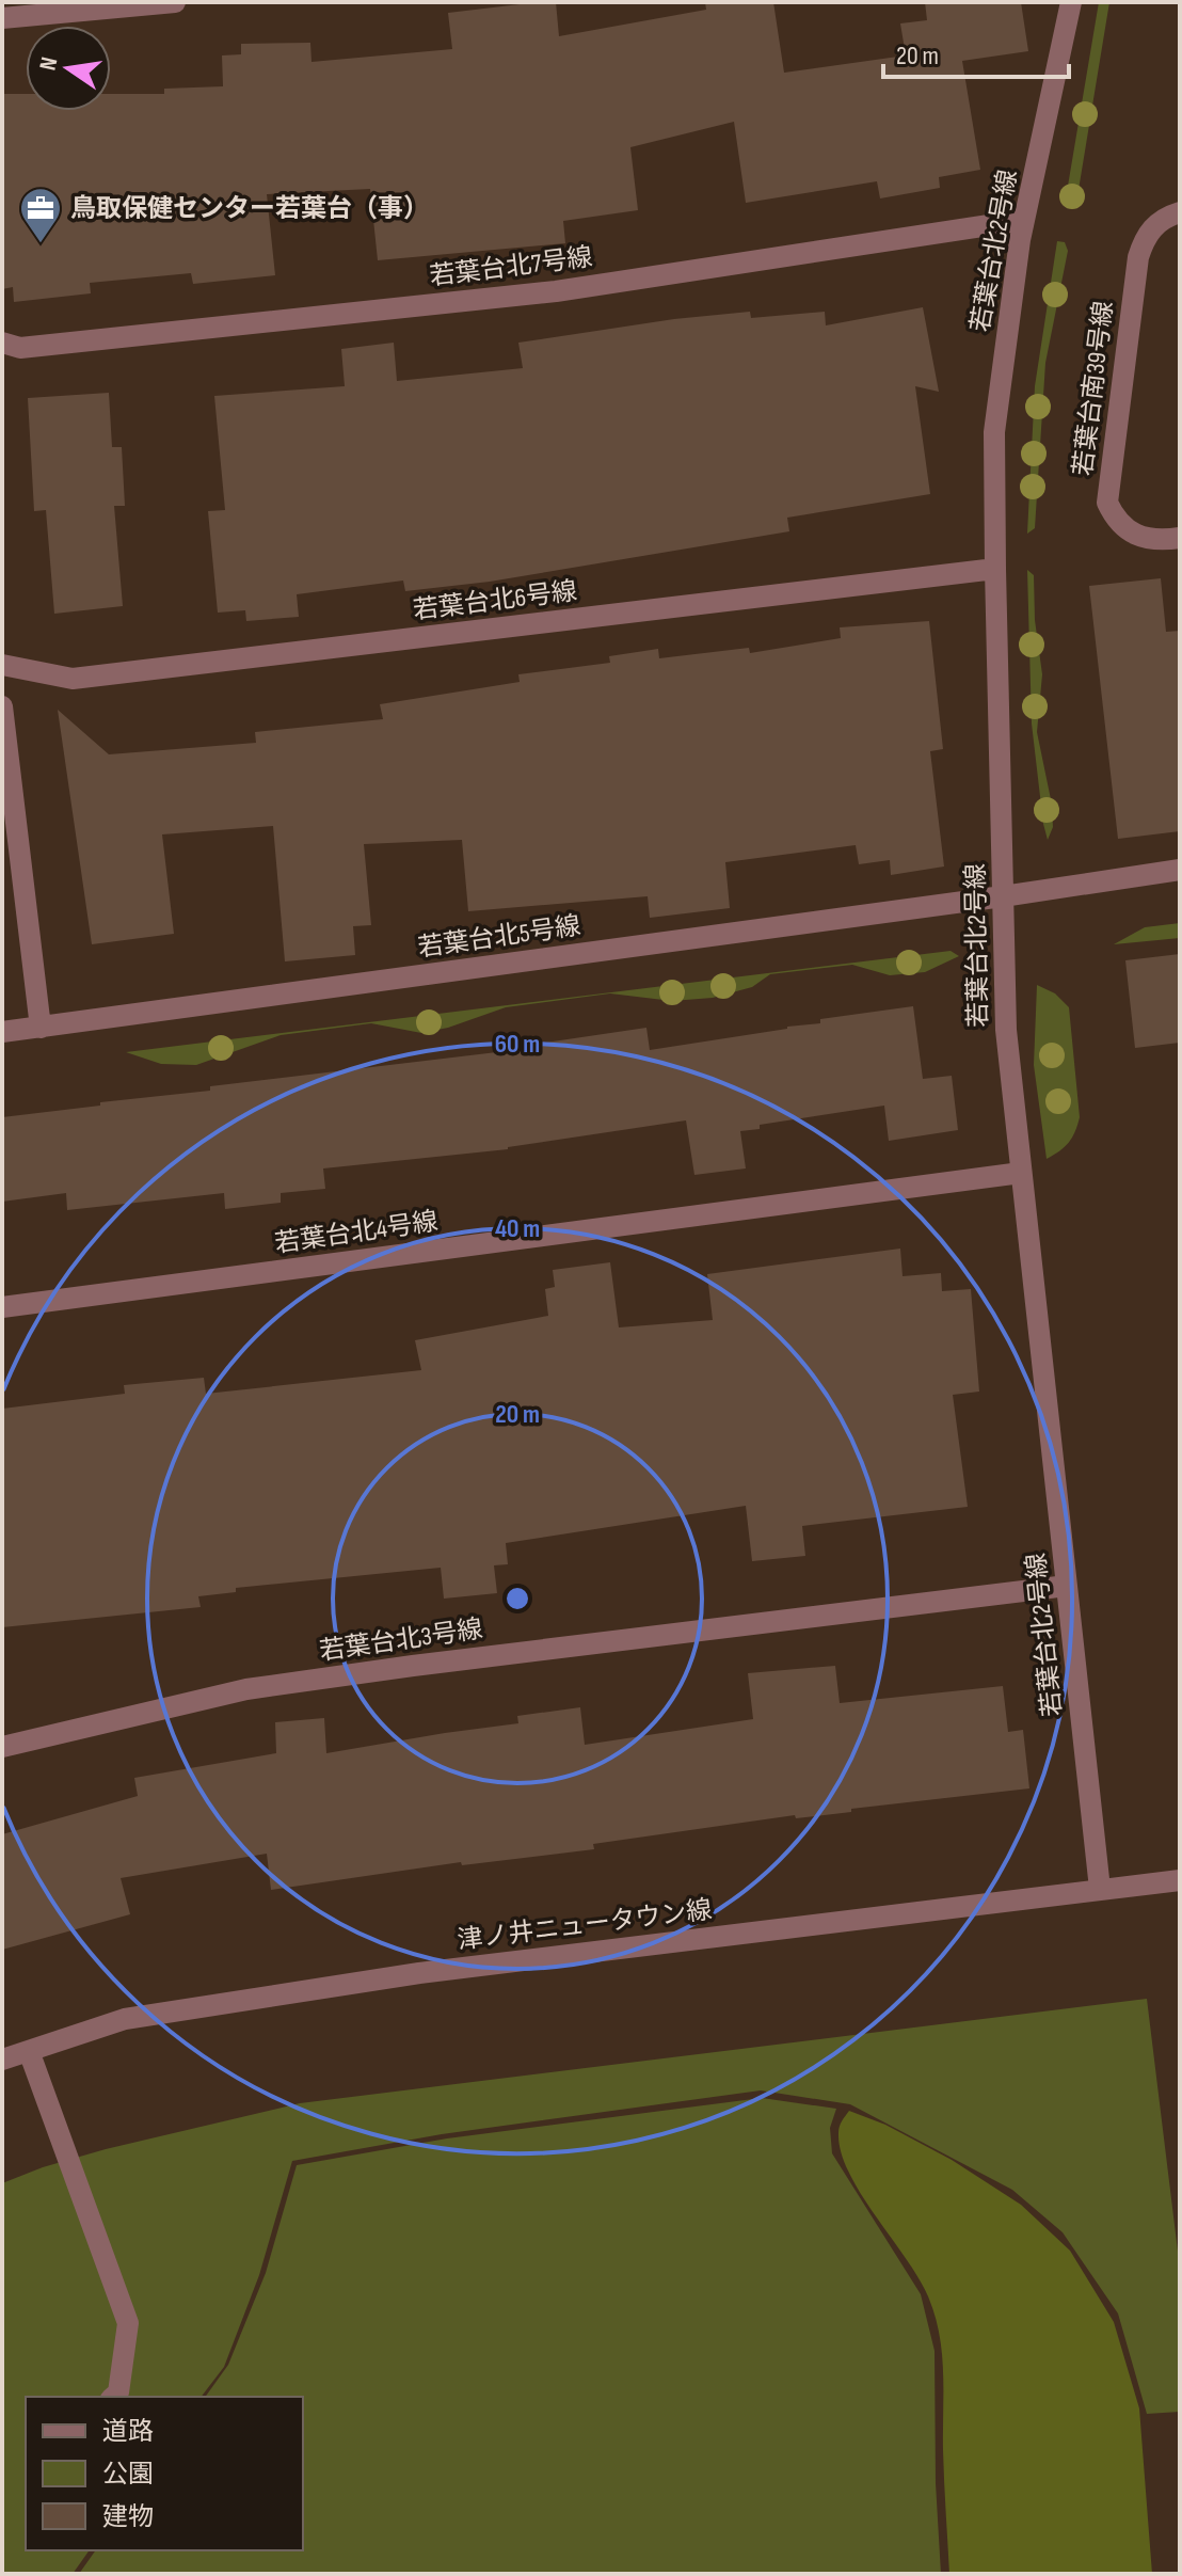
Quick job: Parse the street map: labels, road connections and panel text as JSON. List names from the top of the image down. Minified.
{"streets":{"street":["若葉台北2号線","若葉台北7号線","若葉台南39号線","若葉台北6号線","若葉台北5号線","若葉台北4号線","若葉台北3号線","津ノ井ニュータウン線"]},"crossings":[["若葉台北2号線","若葉台北7号線"],["若葉台北2号線","若葉台北6号線"],["若葉台北2号線","若葉台北5号線"],["若葉台北2号線","若葉台北4号線"],["若葉台北2号線","若葉台北3号線"],["若葉台北2号線","津ノ井ニュータウン線"]],"places":{"office":["鳥取保健センター若葉台（事）"]},"legend":["道路","公園","建物"],"scale_bar":"20 m","north":"left","rings":["60 m","40 m","20 m"]}
